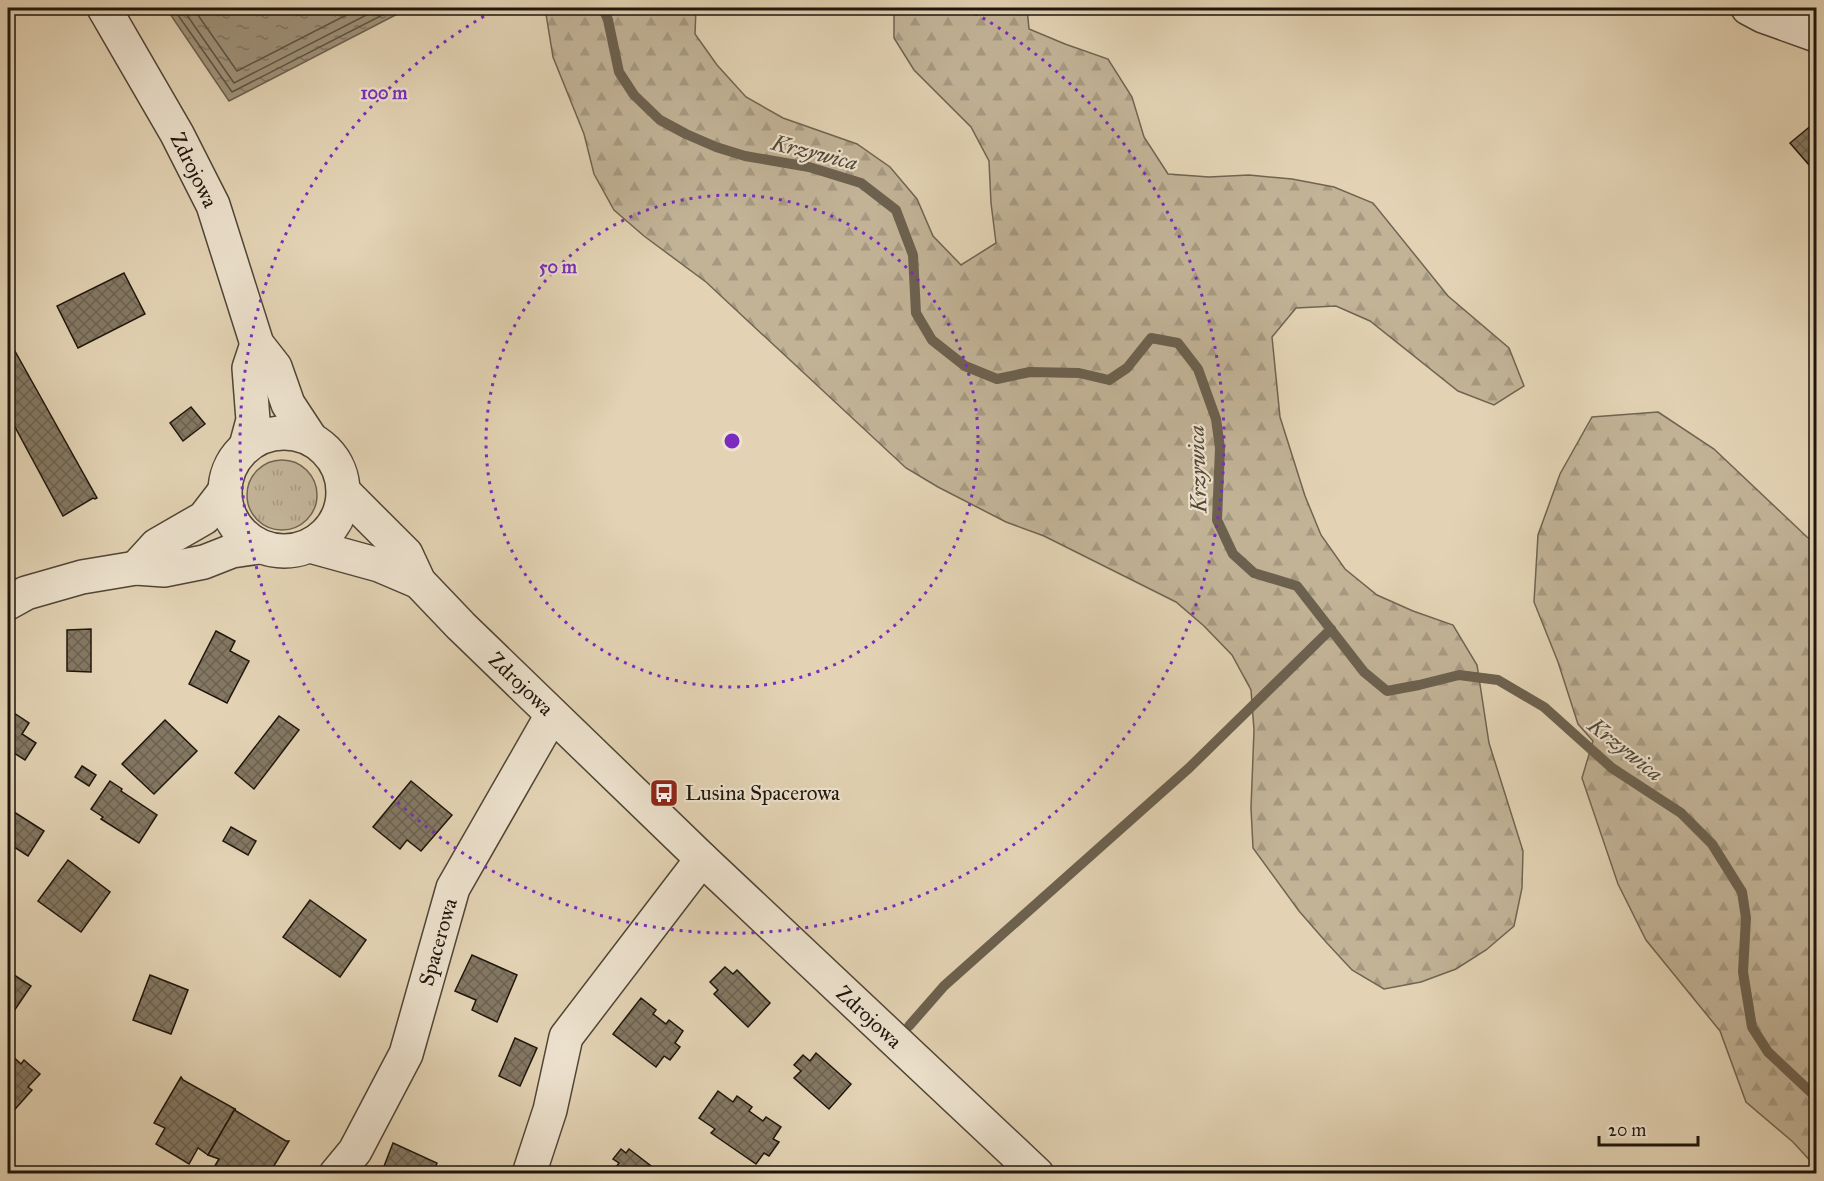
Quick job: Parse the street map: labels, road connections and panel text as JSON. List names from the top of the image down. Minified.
{"streets":{"street":["Zdrojowa","Spacerowa"]},"crossings":[["Zdrojowa","Spacerowa"]],"water":["Krzywica"],"places":{"bus stop":["Lusina Spacerowa"]},"scale_bar":"20 m","rings":["100 m","50 m"]}
